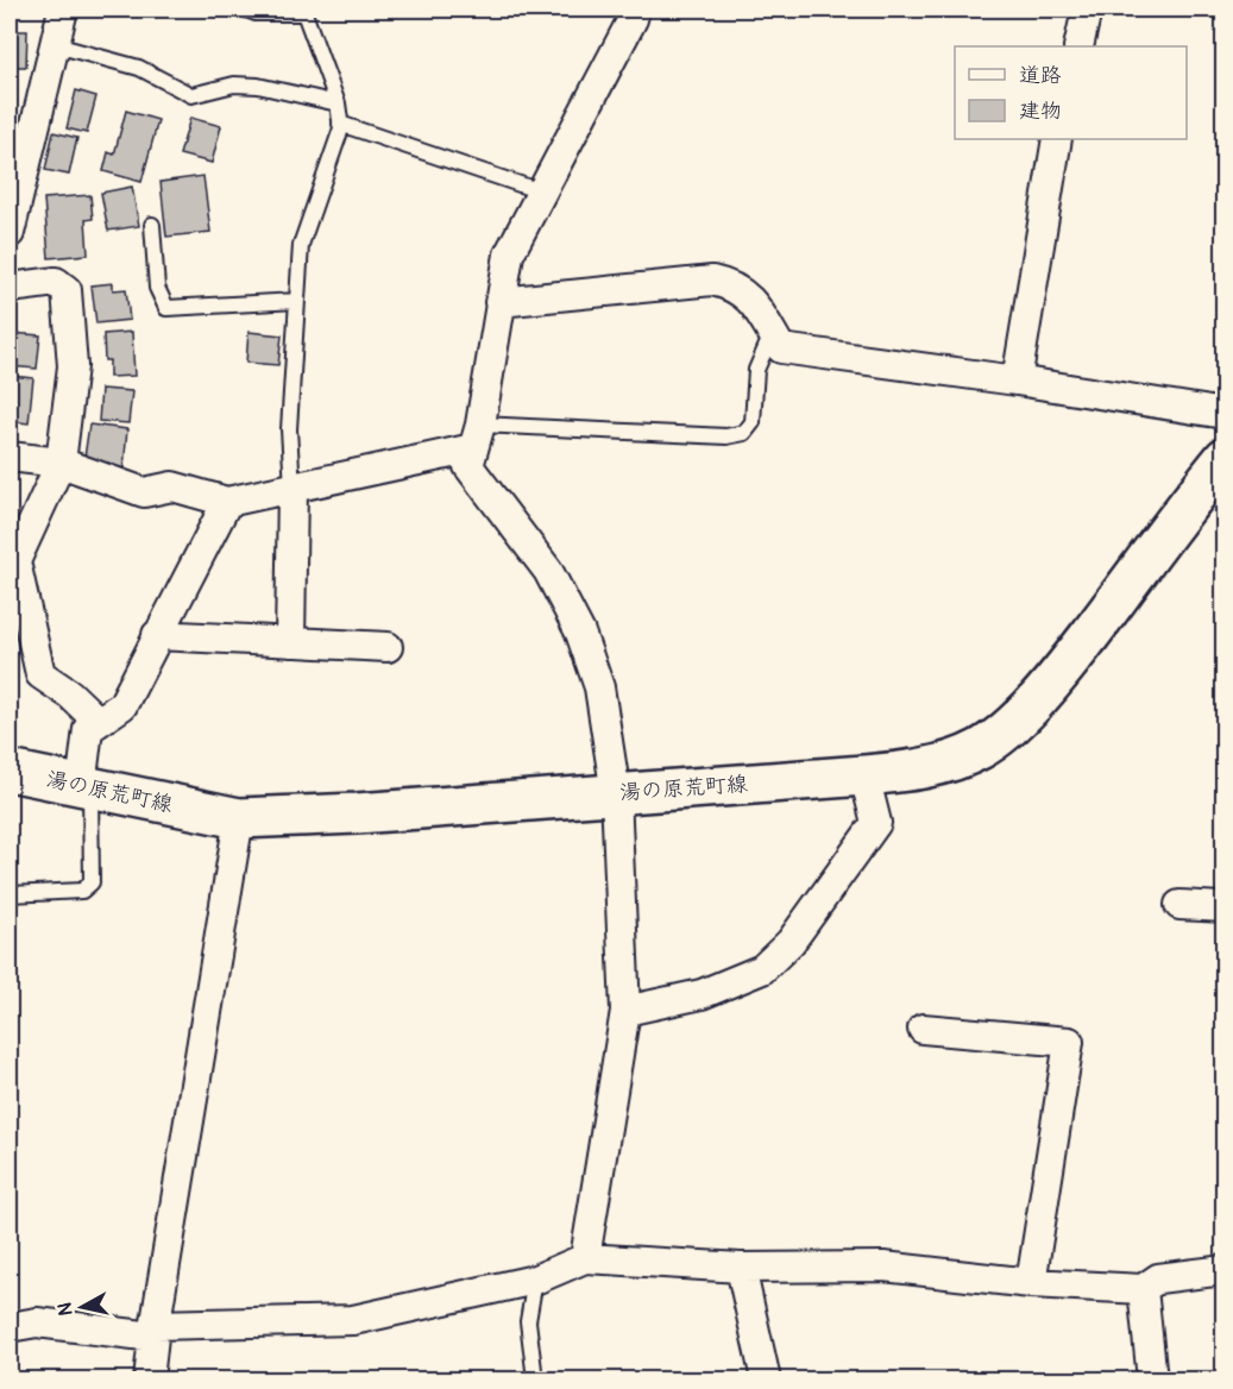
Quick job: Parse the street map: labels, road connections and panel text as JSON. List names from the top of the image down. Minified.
{"streets":{"main road":["湯の原荒町線"]},"legend":["道路","建物"],"north":"left"}
